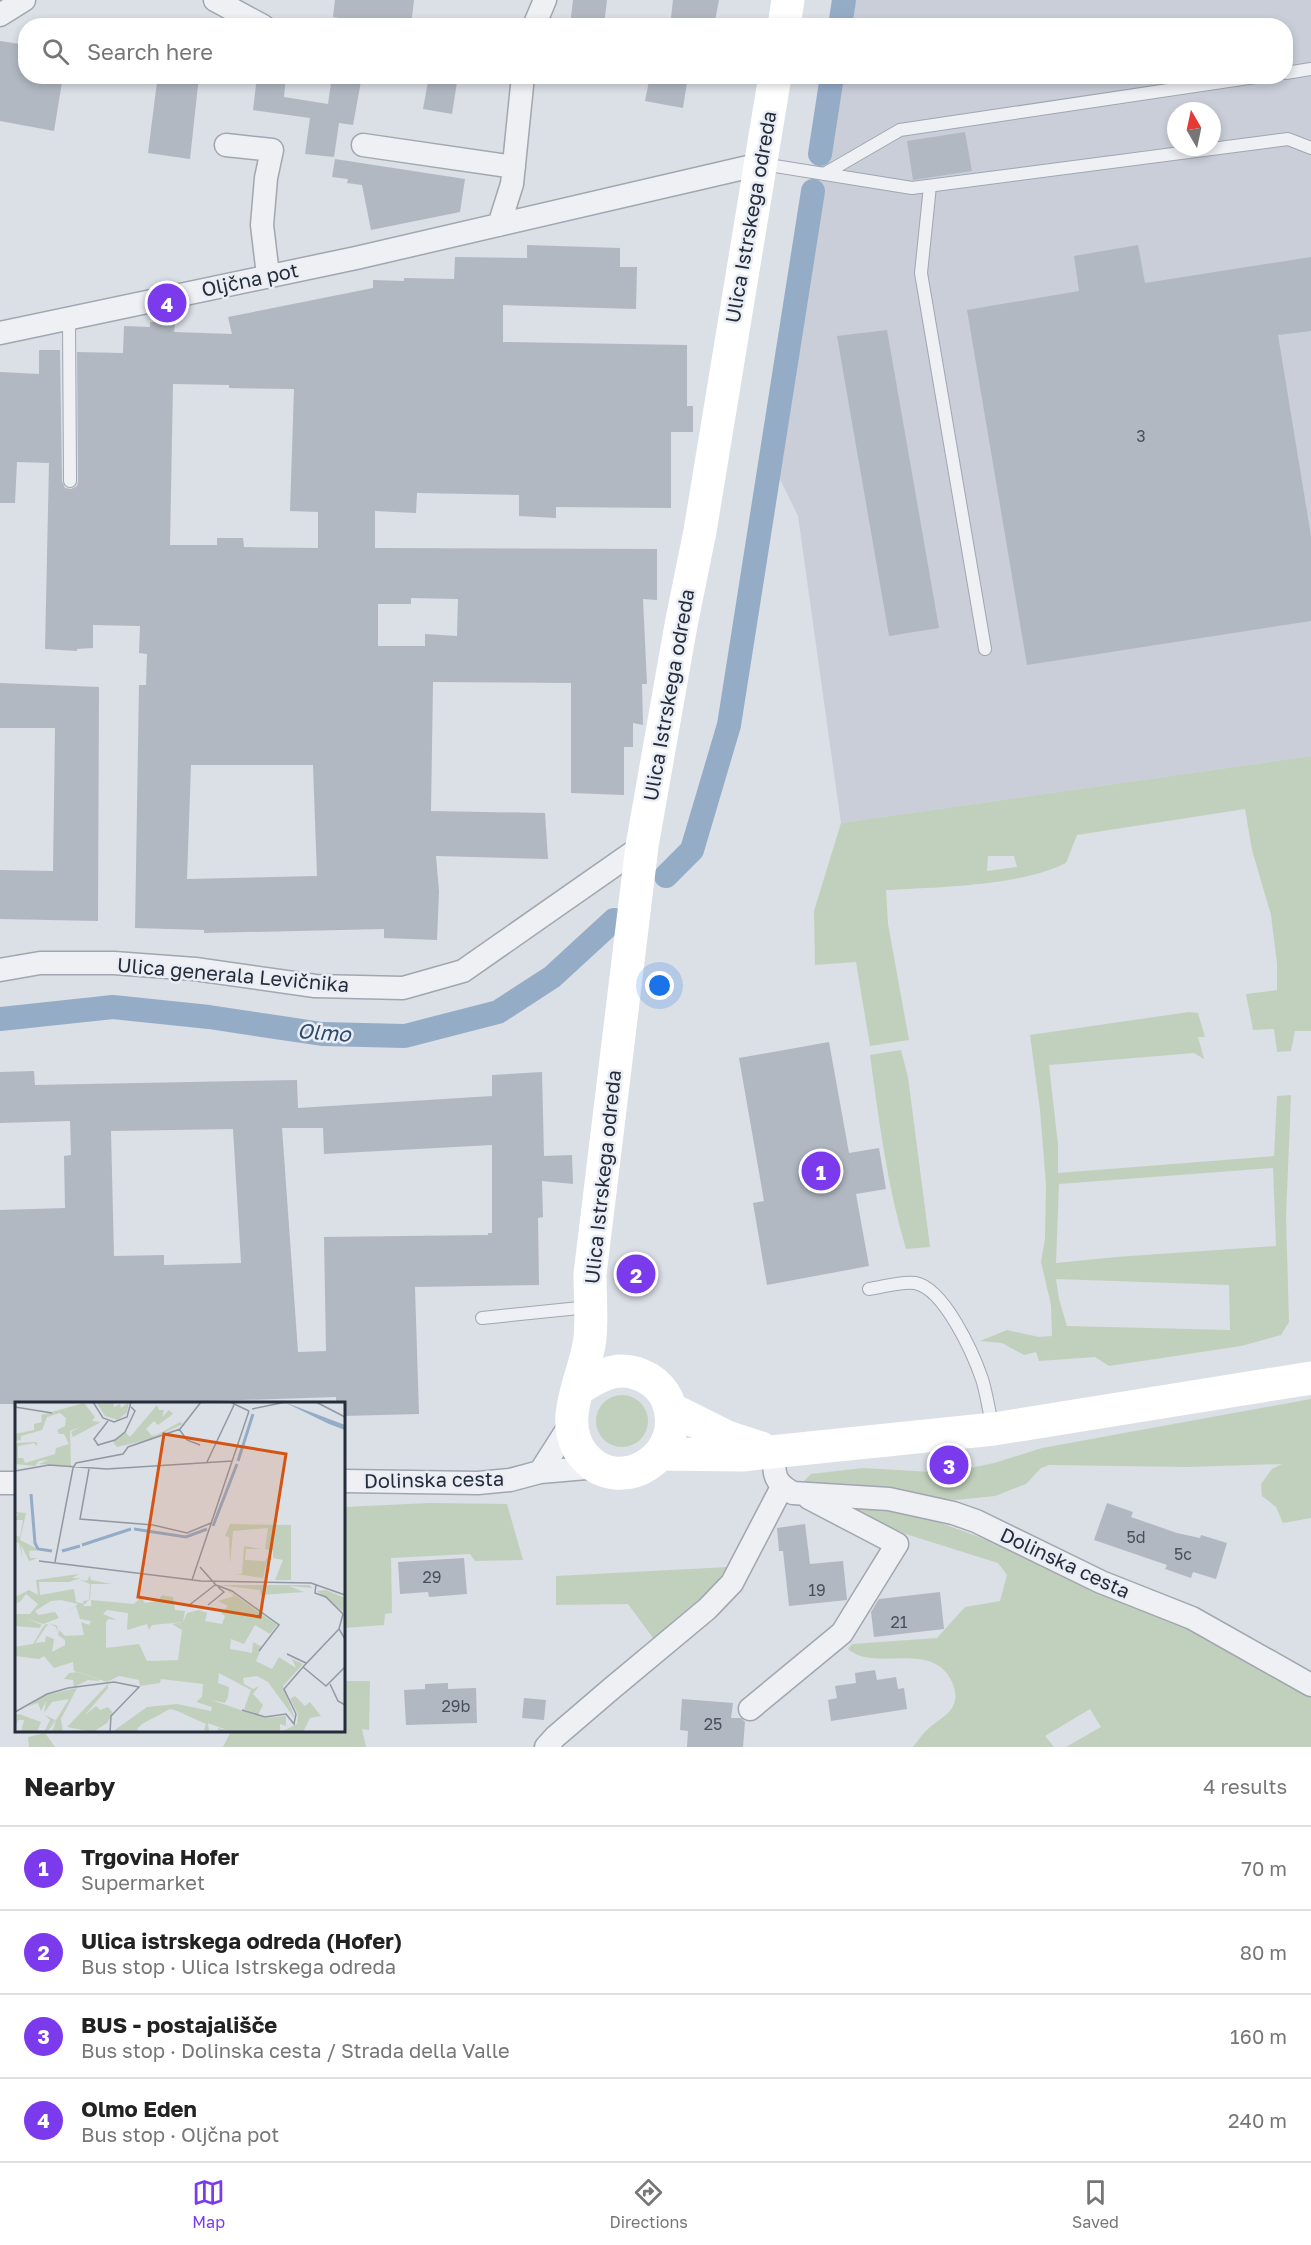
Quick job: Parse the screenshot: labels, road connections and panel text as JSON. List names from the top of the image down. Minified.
{"streets":{"street":["Ulica Istrskega odreda","Oljčna pot","Ulica generala Levičnika","Dolinska cesta"]},"crossings":[["Ulica Istrskega odreda","Oljčna pot"],["Ulica Istrskega odreda","Ulica generala Levičnika"]],"water":["Olmo"],"house_numbers":["3","5d","5c","29","19","21","29b","25"],"north":"top","page":{"search":"Search here","pins":["4","1","2","3"],"heading":["Nearby","4 results"],"list":[{"mark":"1","name":"Trgovina Hofer","note":"Supermarket","value":"70 m"},{"mark":"2","name":"Ulica istrskega odreda (Hofer)","note":"Bus stop · Ulica Istrskega odreda","value":"80 m"},{"mark":"3","name":"BUS - postajališče","note":"Bus stop · Dolinska cesta / Strada della Valle","value":"160 m"},{"mark":"4","name":"Olmo Eden","note":"Bus stop · Oljčna pot","value":"240 m"}],"nav":["Map","Directions","Saved"]}}
